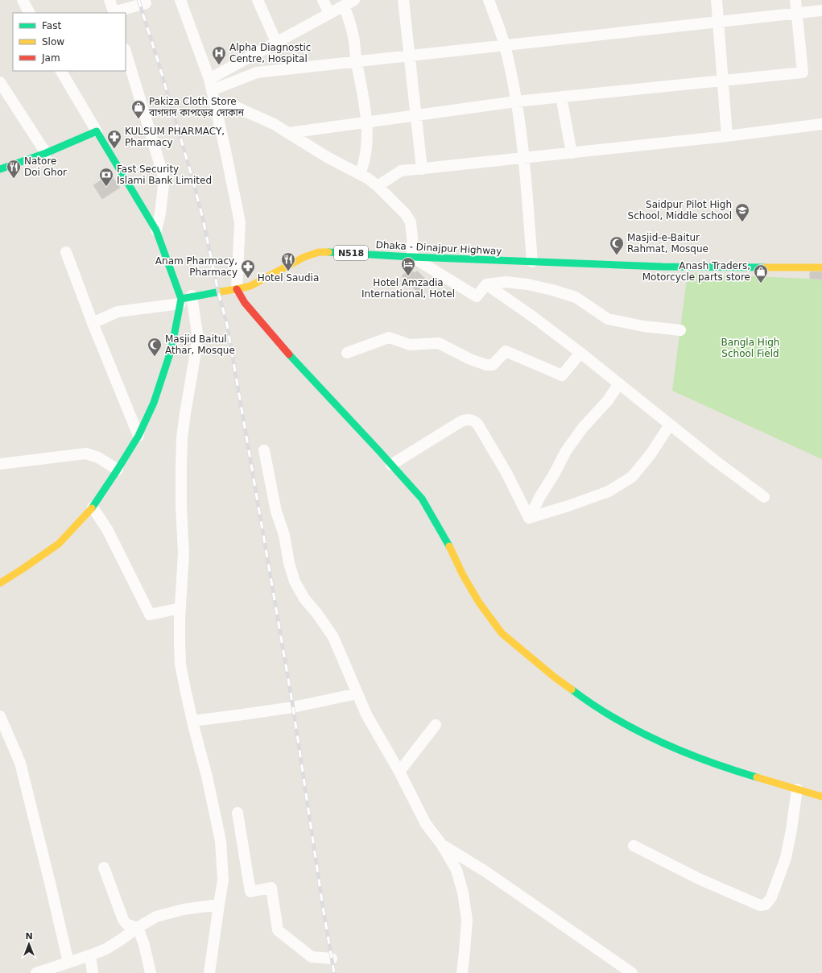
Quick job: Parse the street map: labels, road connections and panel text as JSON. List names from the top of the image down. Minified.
{"streets":{"main road":["Dhaka - Dinajpur Highway","N518"]},"parks":["Bangla High School Field"],"places":{"hospital":["Alpha Diagnostic Centre, Hospital"],"shop":["Pakiza Cloth Store বাগদাদ কাপড়ের দোকান","Anash Traders, Motorcycle parts store"],"pharmacy":["KULSUM PHARMACY, Pharmacy","Anam Pharmacy, Pharmacy"],"restaurant":["Natore Doi Ghor","Hotel Saudia"],"bank":["Fast Security Islami Bank Limited"],"school or university":["Saidpur Pilot High School, Middle school"],"mosque":["Masjid-e-Baitur Rahmat, Mosque","Masjid Baitul Athar, Mosque"],"hotel":["Hotel Amzadia International, Hotel"]},"legend":["Fast","Slow","Jam"],"north":"top"}
